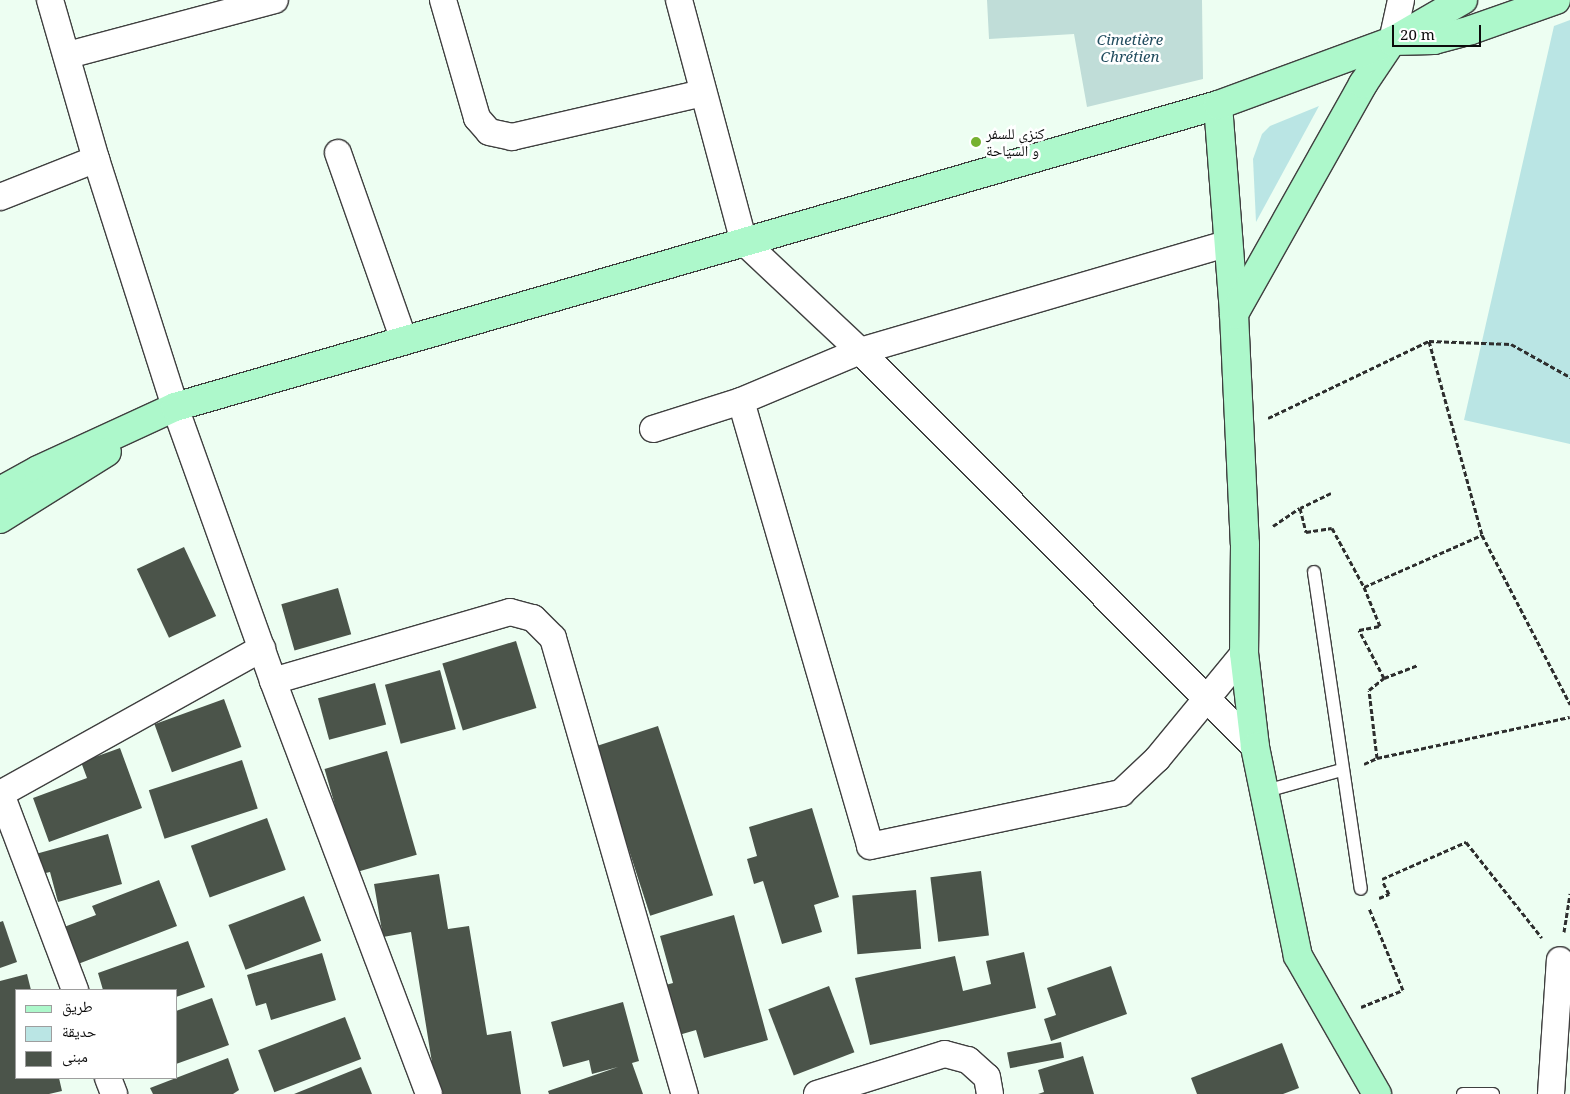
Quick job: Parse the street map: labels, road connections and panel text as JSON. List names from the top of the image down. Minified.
{"parks":["Cimetière Chrétien"],"places":["كنزي للسفر و السياحة"],"legend":["طريق","حديقة","مبنى"],"scale_bar":"20 m"}
